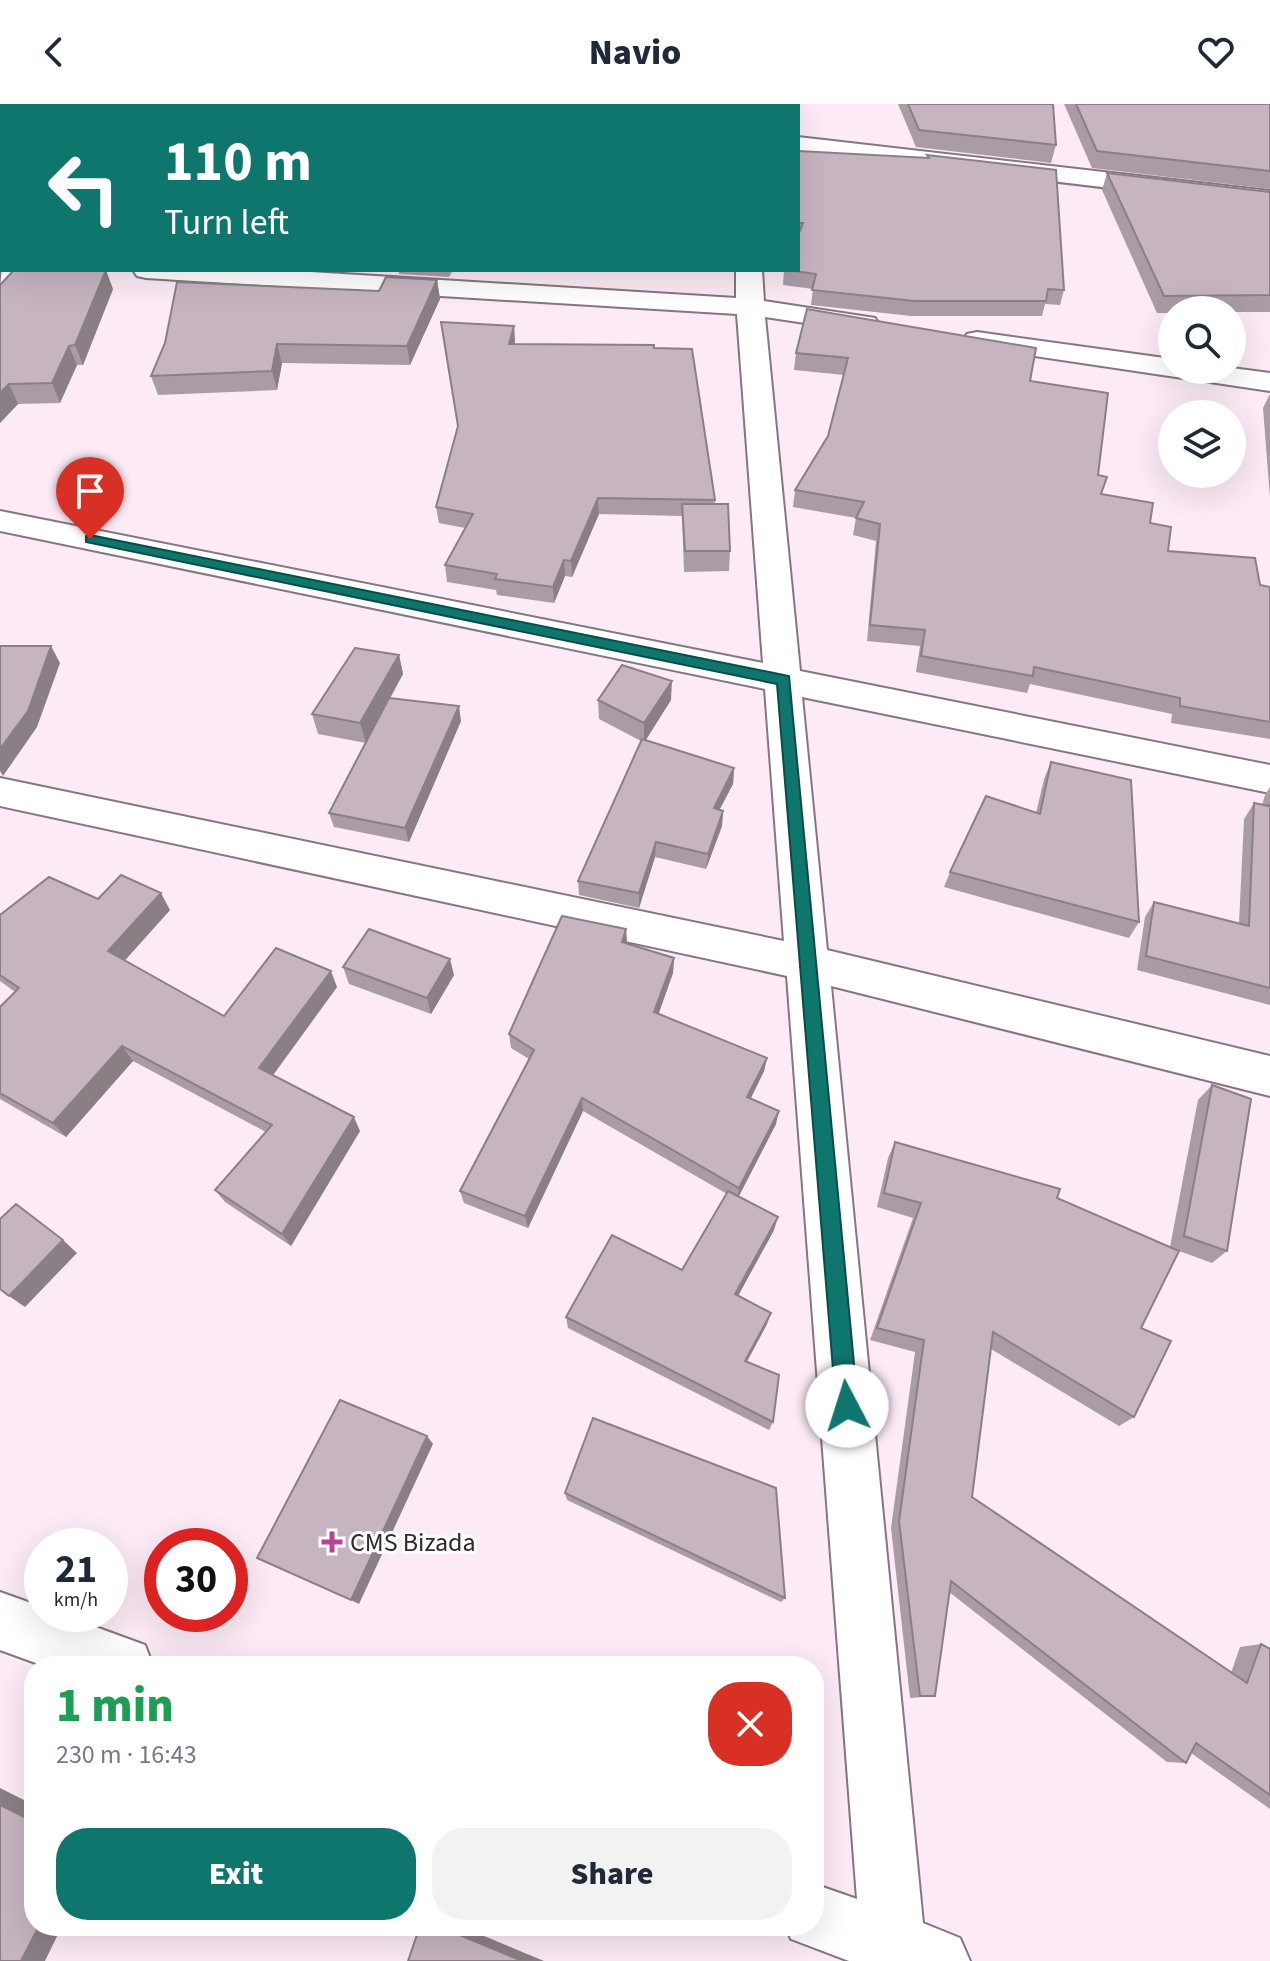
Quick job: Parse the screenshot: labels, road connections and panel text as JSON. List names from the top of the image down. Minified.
{"places":{"health":["CMS Bizada"]},"page":{"header":"Navio","turn":["110 m","Turn left"],"speed":"21 km/h","limit":"30","heading":["1 min","230 m · 16:43"],"buttons":["Exit","Share"]}}
